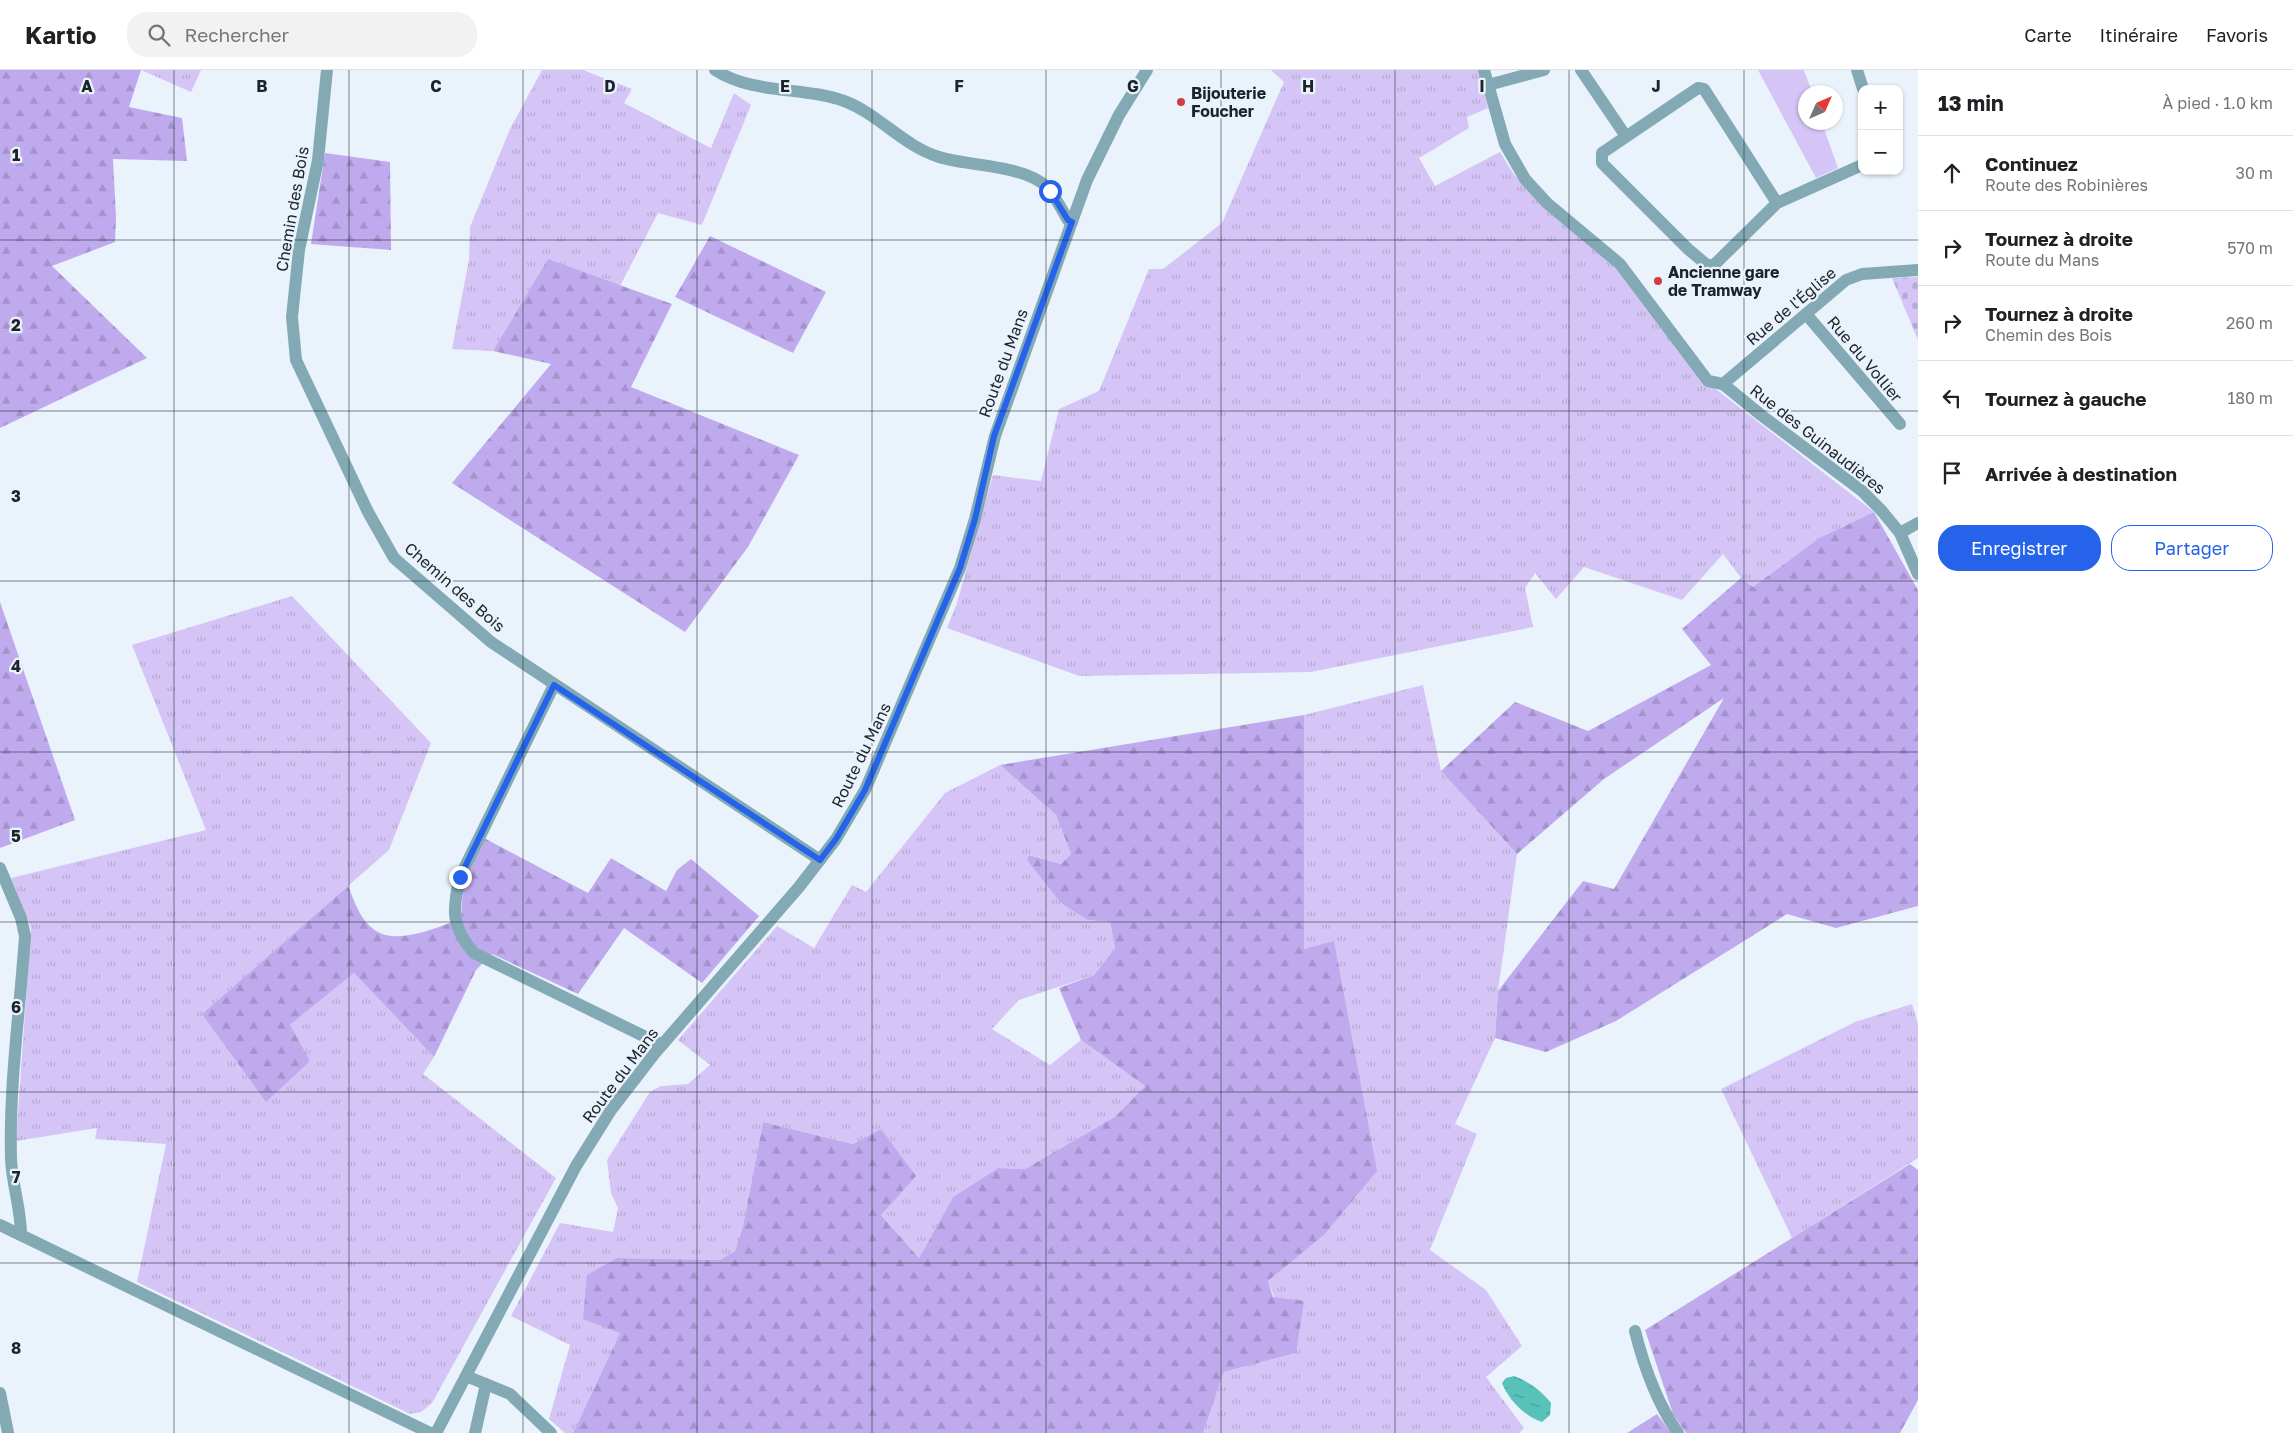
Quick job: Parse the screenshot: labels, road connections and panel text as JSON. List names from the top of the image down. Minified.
{"streets":{"street":["Chemin des Bois","Rue de l'Église","Rue du Vollier","Route du Mans","Rue des Guinaudières"]},"crossings":[["Chemin des Bois","Route du Mans"],["Rue de l'Église","Rue du Vollier"],["Rue de l'Église","Rue des Guinaudières"]],"places":["Bijouterie Foucher","Ancienne gare de Tramway"],"north":"top right","page":{"header":"Kartio","search":"Rechercher","nav":["Carte","Itinéraire","Favoris"],"heading":["13 min","À pied · 1.0 km"],"map_buttons":["+","−"],"list":[["Continuez","Route des Robinières","30 m"],["Tournez à droite","Route du Mans","570 m"],["Tournez à droite","Chemin des Bois","260 m"],["Tournez à gauche","180 m"],"Arrivée à destination"],"buttons":["Enregistrer","Partager"]},"grid":{"columns":["A","B","C","D","E","F","G","H","I","J"],"rows":["1","2","3","4","5","6","7","8"]}}
